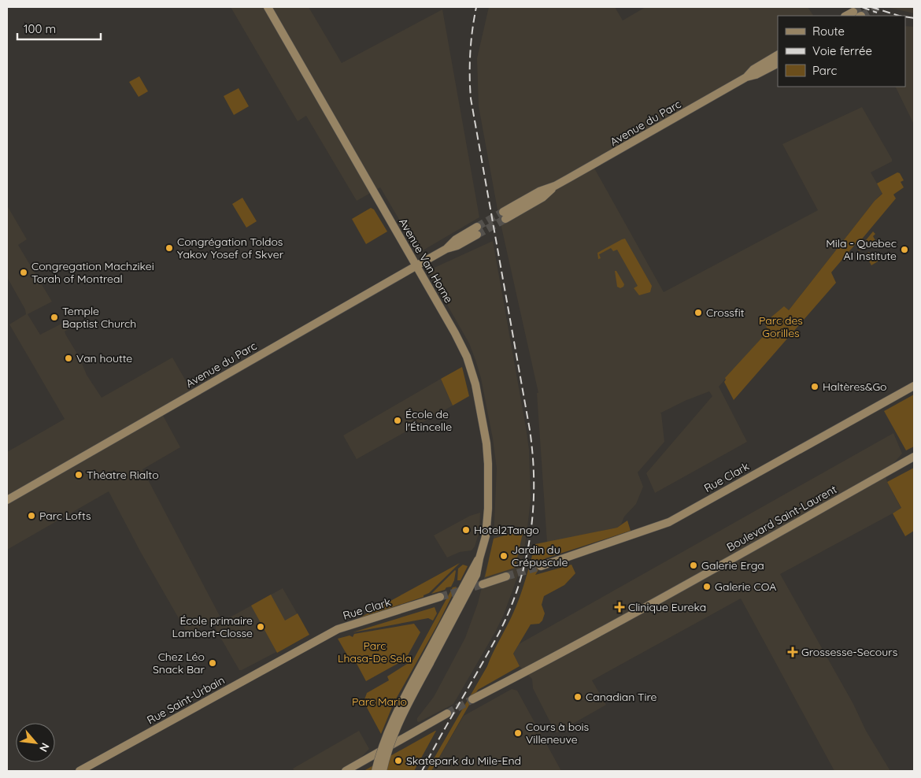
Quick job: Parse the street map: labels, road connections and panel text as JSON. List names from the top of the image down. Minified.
{"streets":{"main road":["Avenue du Parc","Avenue Van Horne","Rue Clark","Boulevard Saint-Laurent","Rue Saint-Urbain"]},"crossings":[["Avenue du Parc","Avenue Van Horne"],["Rue Clark","Rue Saint-Urbain"]],"parks":["Parc des Gorilles","Parc Lhasa-De Sela","Parc Mario"],"places":{"other":["Congrégation Toldos Yakov Yosef of Skver","Mila - Quebec AI Institute","Congregation Machzikei Torah of Montreal","Crossfit","Temple Baptist Church","Van houtte","Haltères&Go","École de l'Étincelle","Théatre Rialto","Parc Lofts","Hotel2Tango","Jardin du Crépuscule","Galerie Erga","Galerie COA","École primaire Lambert-Closse","Chez Léo Snack Bar","Canadian Tire","Cours à bois Villeneuve","Skatepark du Mile-End"],"health":["Clinique Eureka","Grossesse-Secours"]},"legend":["Route","Voie ferrée","Parc"],"scale_bar":"100 m","north":"bottom right"}
